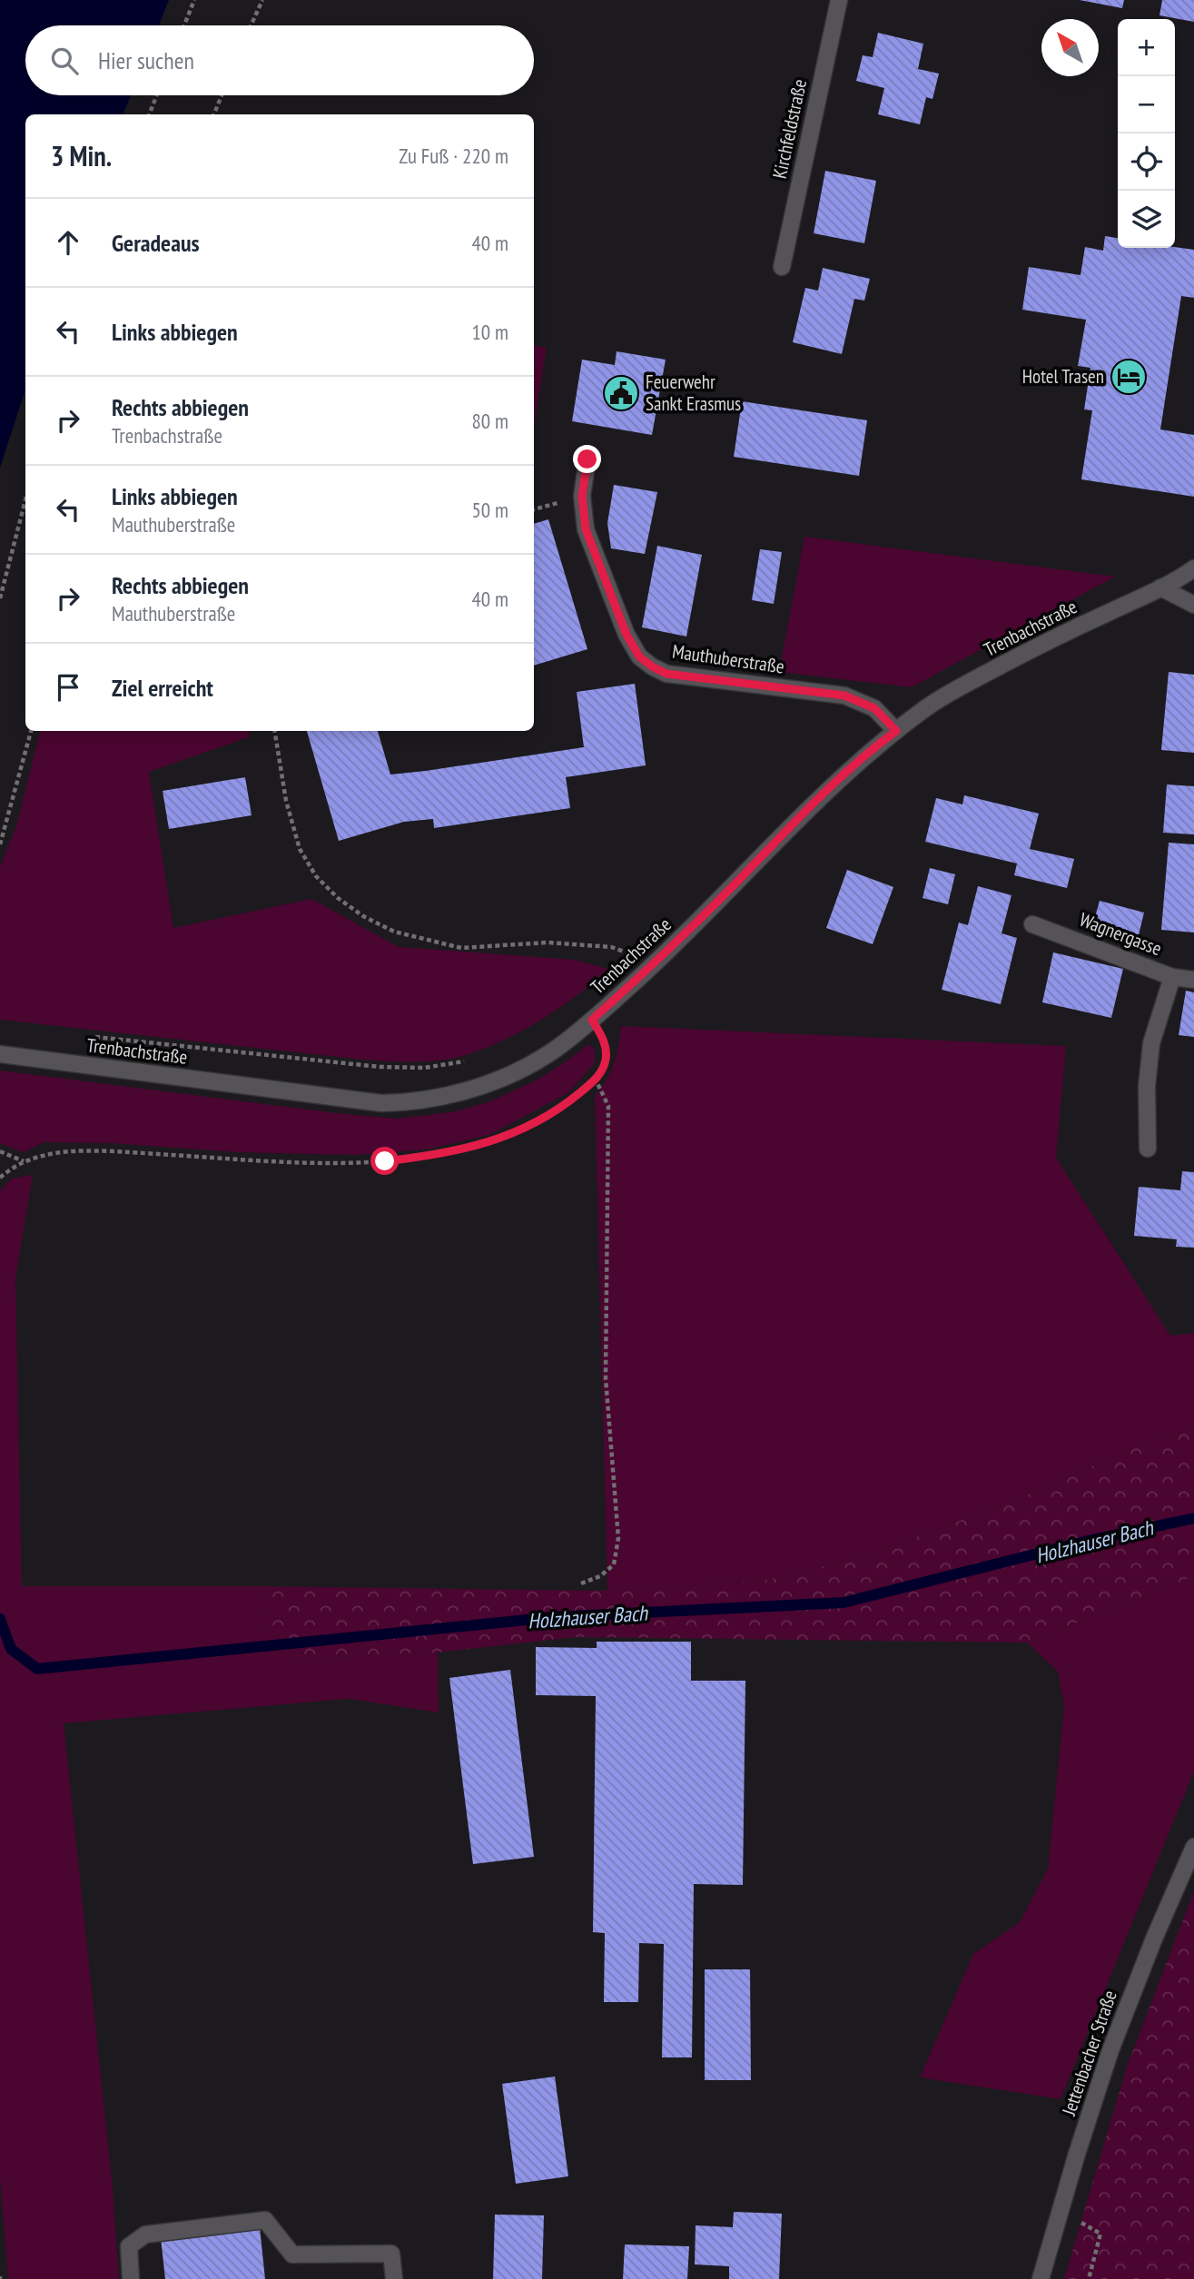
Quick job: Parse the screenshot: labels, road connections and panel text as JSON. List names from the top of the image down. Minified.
{"streets":{"street":["Kirchfeldstraße","Trenbachstraße","Mauthuberstraße","Wagnergasse","Jettenbacher Straße"]},"crossings":[["Trenbachstraße","Mauthuberstraße"]],"water":["Holzhauser Bach"],"places":{"hotel":["Hotel Trasen"],"public building":["Feuerwehr Sankt Erasmus"]},"north":"top left","page":{"map_buttons":["+","−"],"search":"Hier suchen","heading":["3 Min.","Zu Fuß · 220 m"],"list":[["Geradeaus","40 m"],["Links abbiegen","10 m"],["Rechts abbiegen","Trenbachstraße","80 m"],["Links abbiegen","Mauthuberstraße","50 m"],["Rechts abbiegen","Mauthuberstraße","40 m"],"Ziel erreicht"]}}
